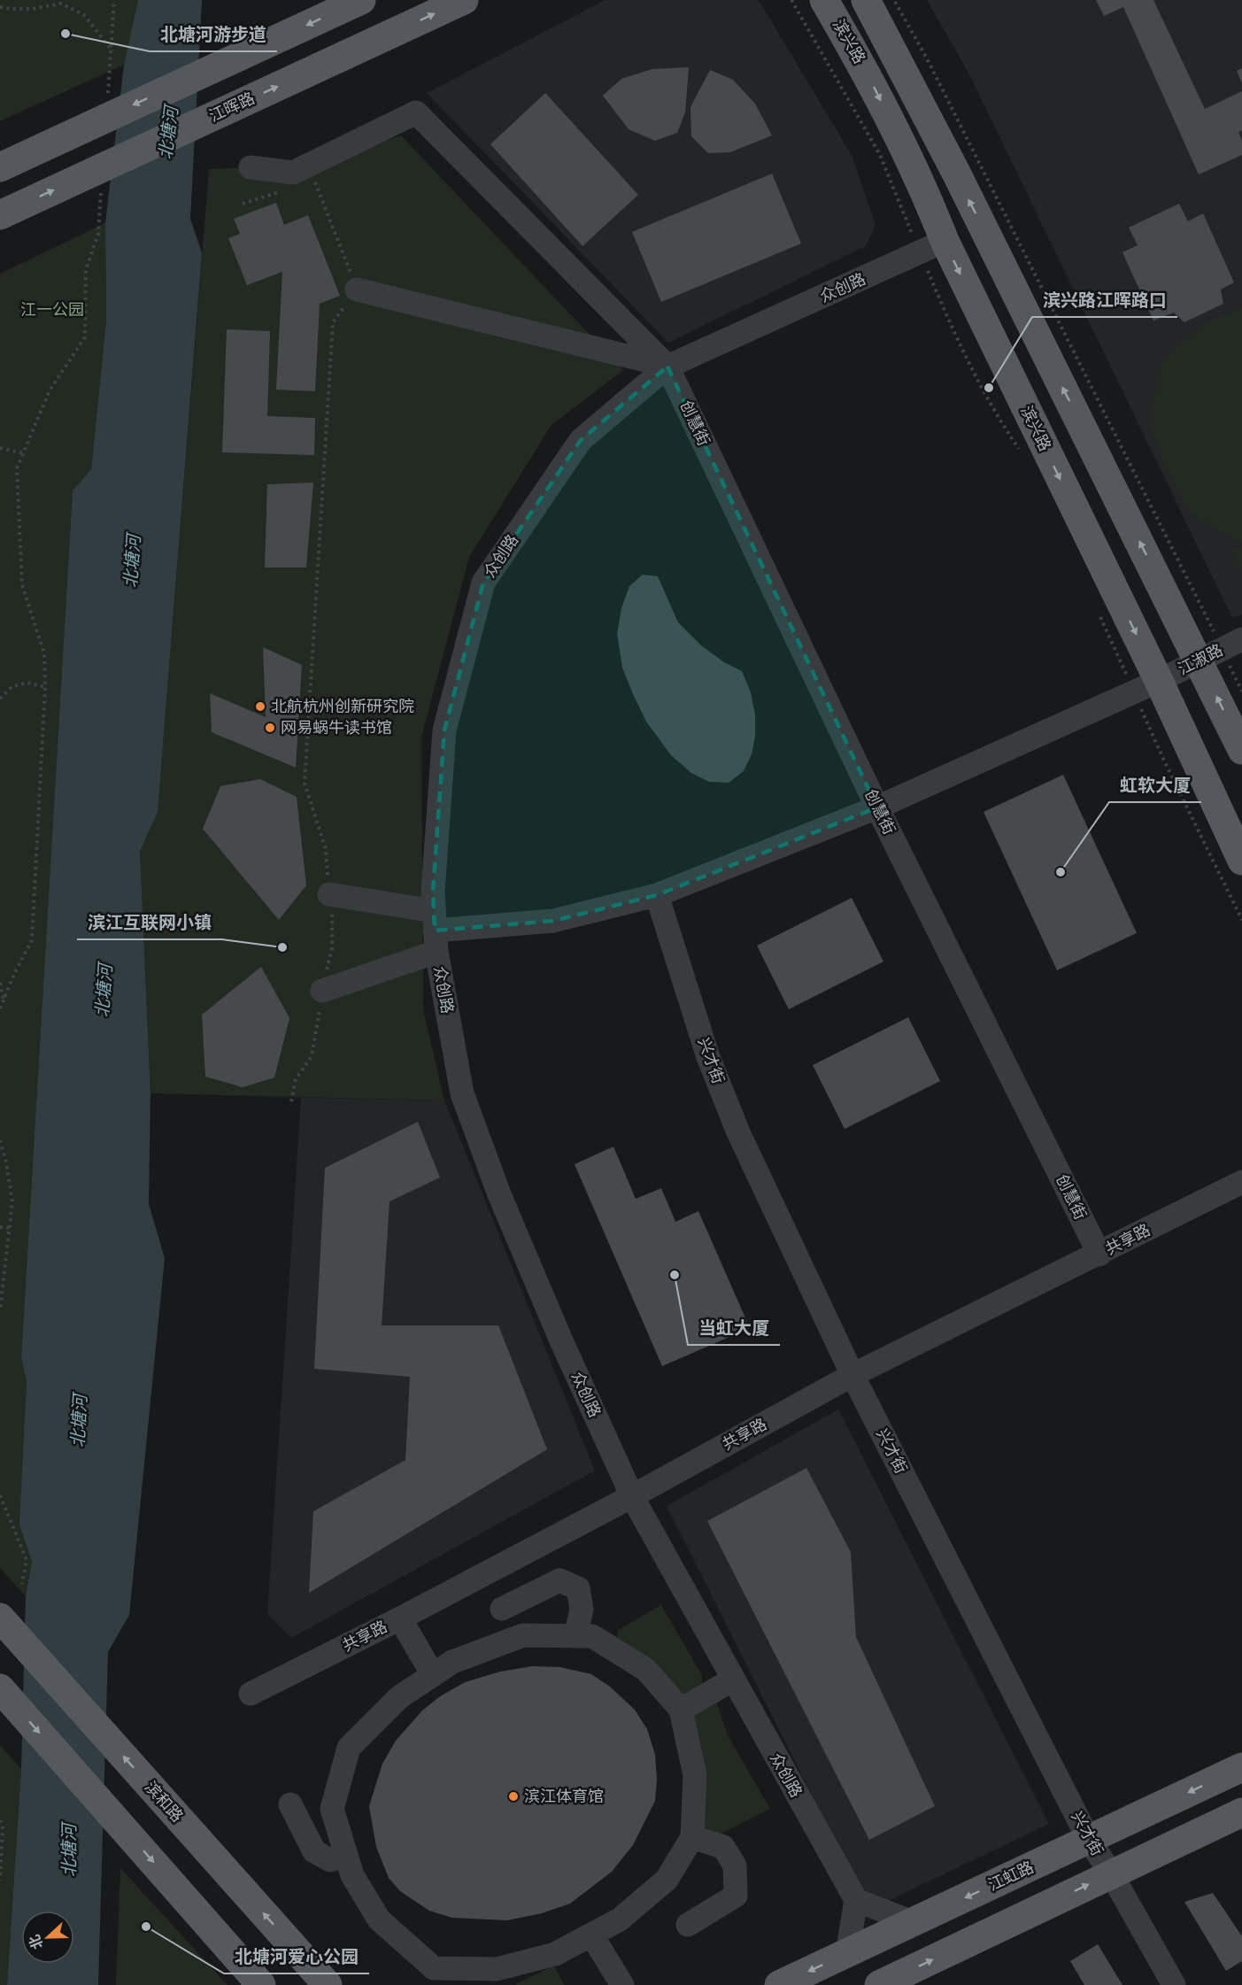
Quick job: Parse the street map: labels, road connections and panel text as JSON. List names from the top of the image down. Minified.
{"streets":{"main road":["滨兴路","江晖路","滨和路","江虹路"],"street":["众创路","创慧街","江淑路","兴才街","共享路"]},"crossings":[["滨兴路","众创路"],["滨兴路","江淑路"],["众创路","创慧街"],["众创路","江淑路"],["众创路","共享路"],["创慧街","江淑路"],["创慧街","共享路"],["江淑路","兴才街"],["兴才街","共享路"],["兴才街","江虹路"]],"water":["北塘河"],"parks":["江一公园"],"places":["北塘河游步道","滨兴路江晖路口","北航杭州创新研究院","网易蜗牛读书馆","虹软大厦","滨江互联网小镇","当虹大厦","滨江体育馆","北塘河爱心公园"],"north":"left"}
